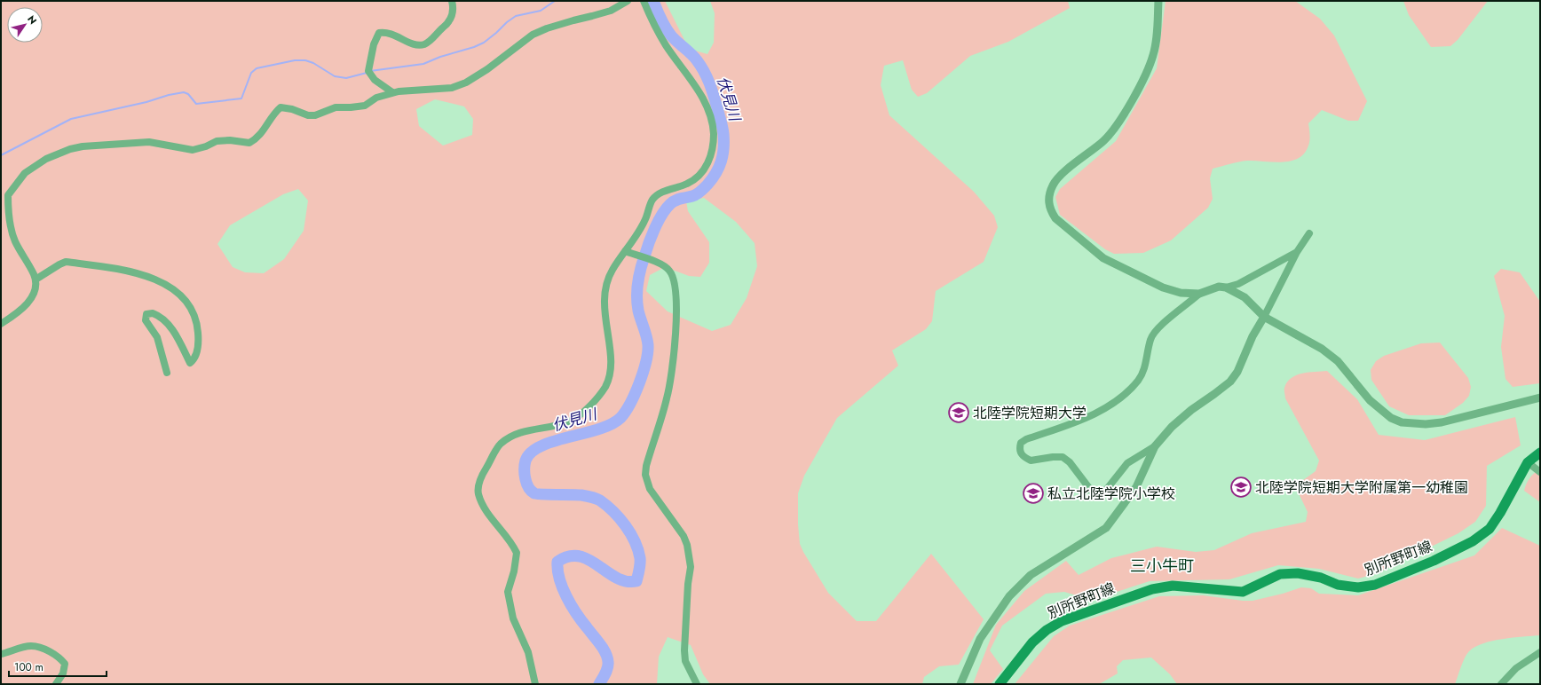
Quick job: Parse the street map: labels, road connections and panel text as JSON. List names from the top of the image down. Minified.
{"streets":{"main road":["別所野町線"]},"districts":["三小牛町"],"water":["伏見川"],"places":{"school or university":["北陸学院短期大学","北陸学院短期大学附属第一幼稚園","私立北陸学院小学校"]},"scale_bar":"100 m","north":"top right"}
